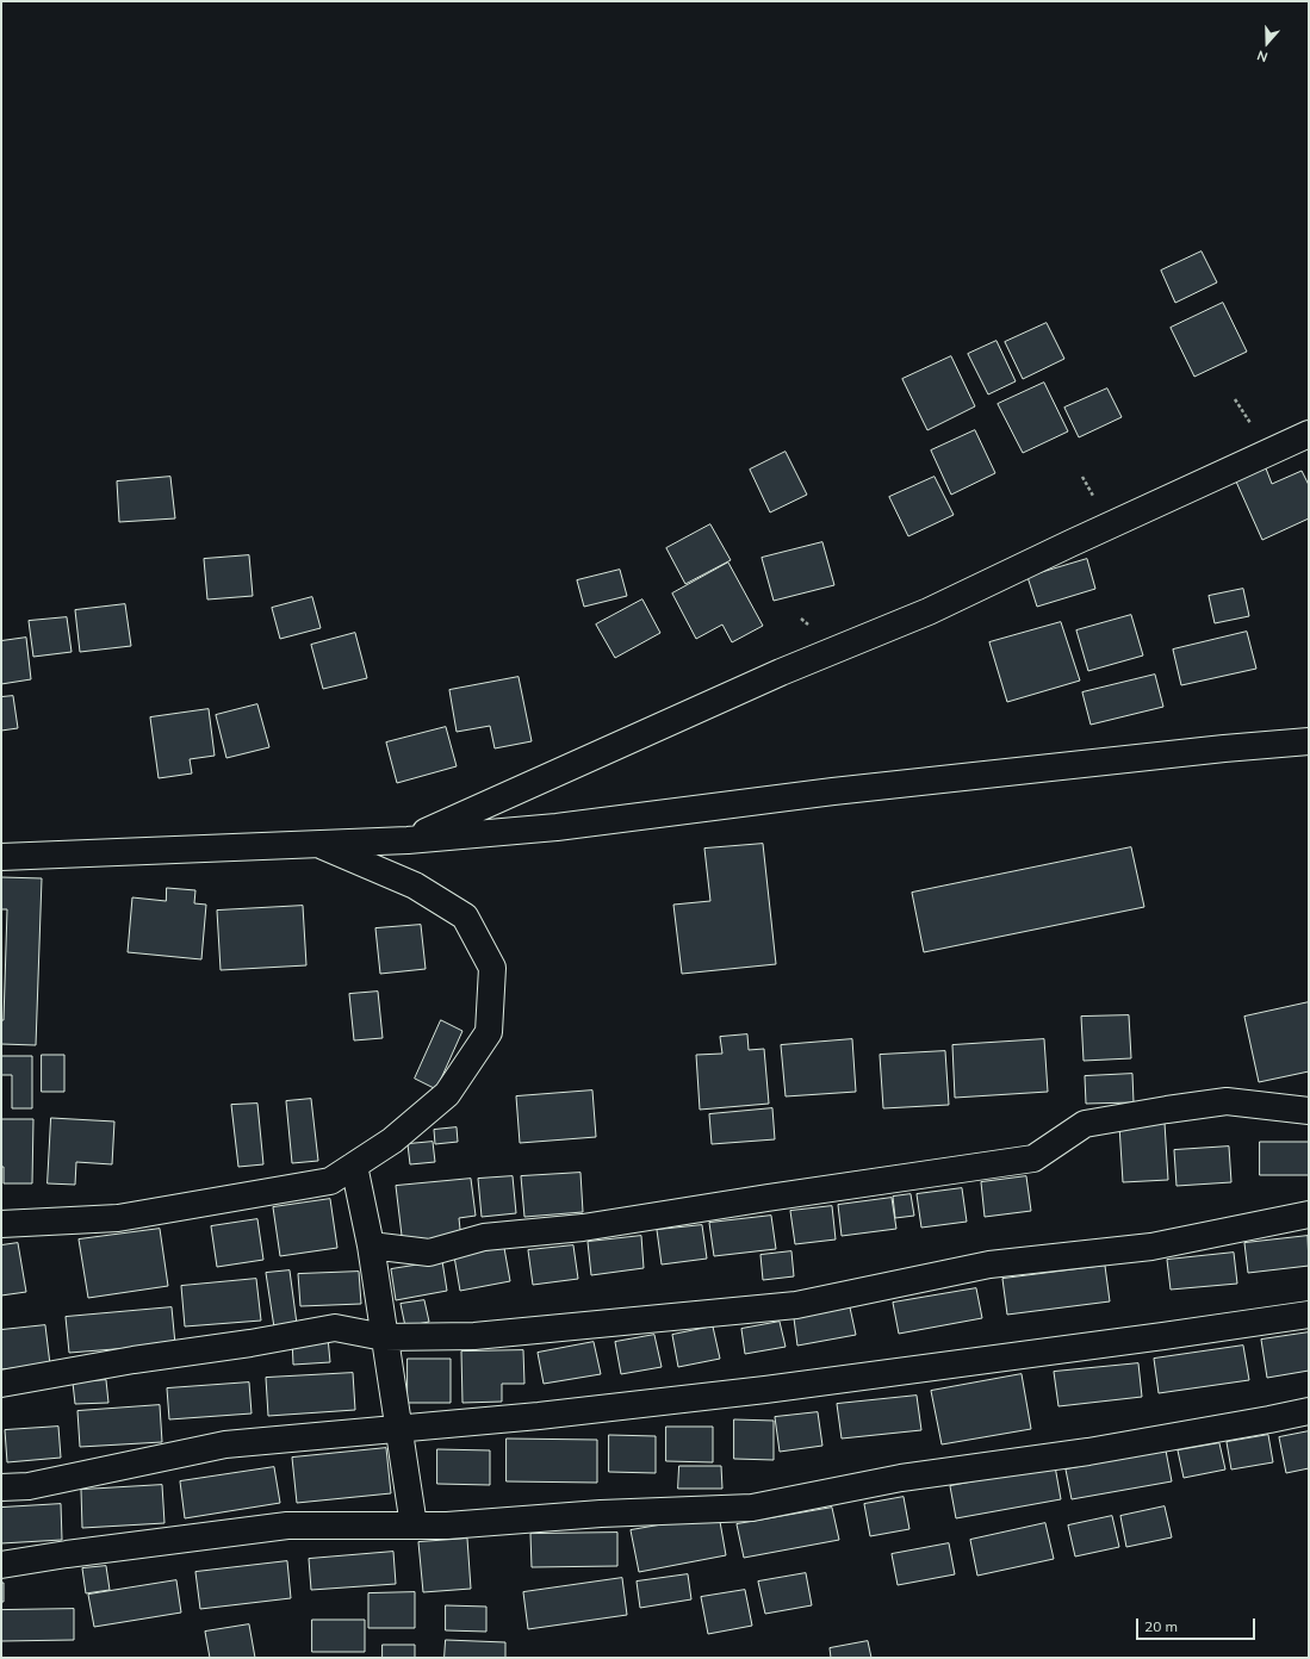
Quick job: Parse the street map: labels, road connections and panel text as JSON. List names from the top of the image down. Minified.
{"scale_bar":"20 m","north":"bottom"}
